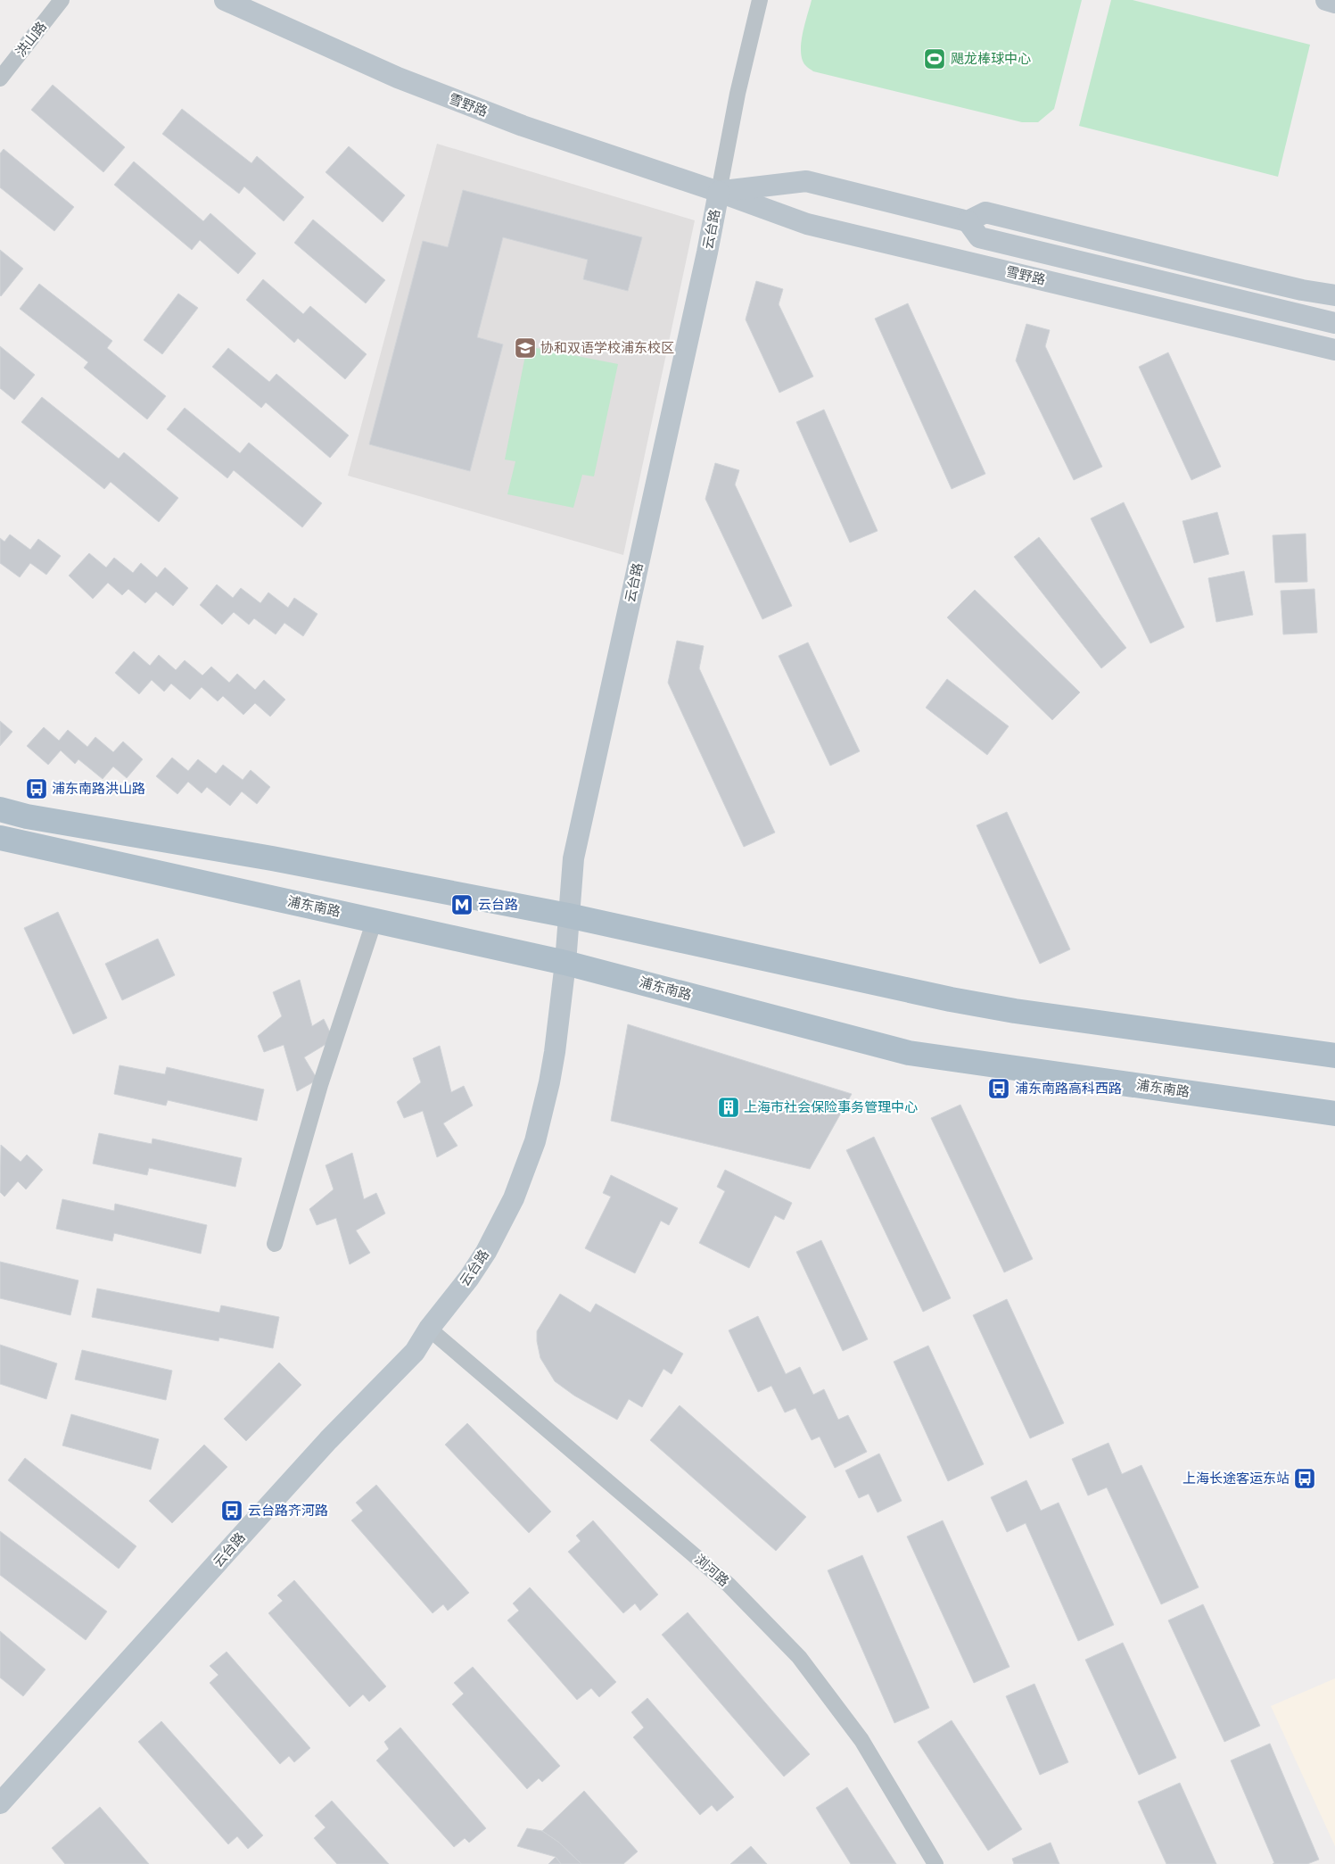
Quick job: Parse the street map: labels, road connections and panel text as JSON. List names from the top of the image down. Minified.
{"streets":{"main road":["浦东南路"],"street":["洪山路","雪野路","云台路","浏河路"]},"crossings":[["雪野路","云台路"],["云台路","浦东南路"],["云台路","浏河路"]],"places":{"sports":["飓龙棒球中心"],"school or university":["协和双语学校浦东校区"],"bus stop":["浦东南路洪山路","浦东南路高科西路","上海长途客运东站","云台路齐河路"],"metro station":["云台路"],"building":["上海市社会保险事务管理中心"]}}
